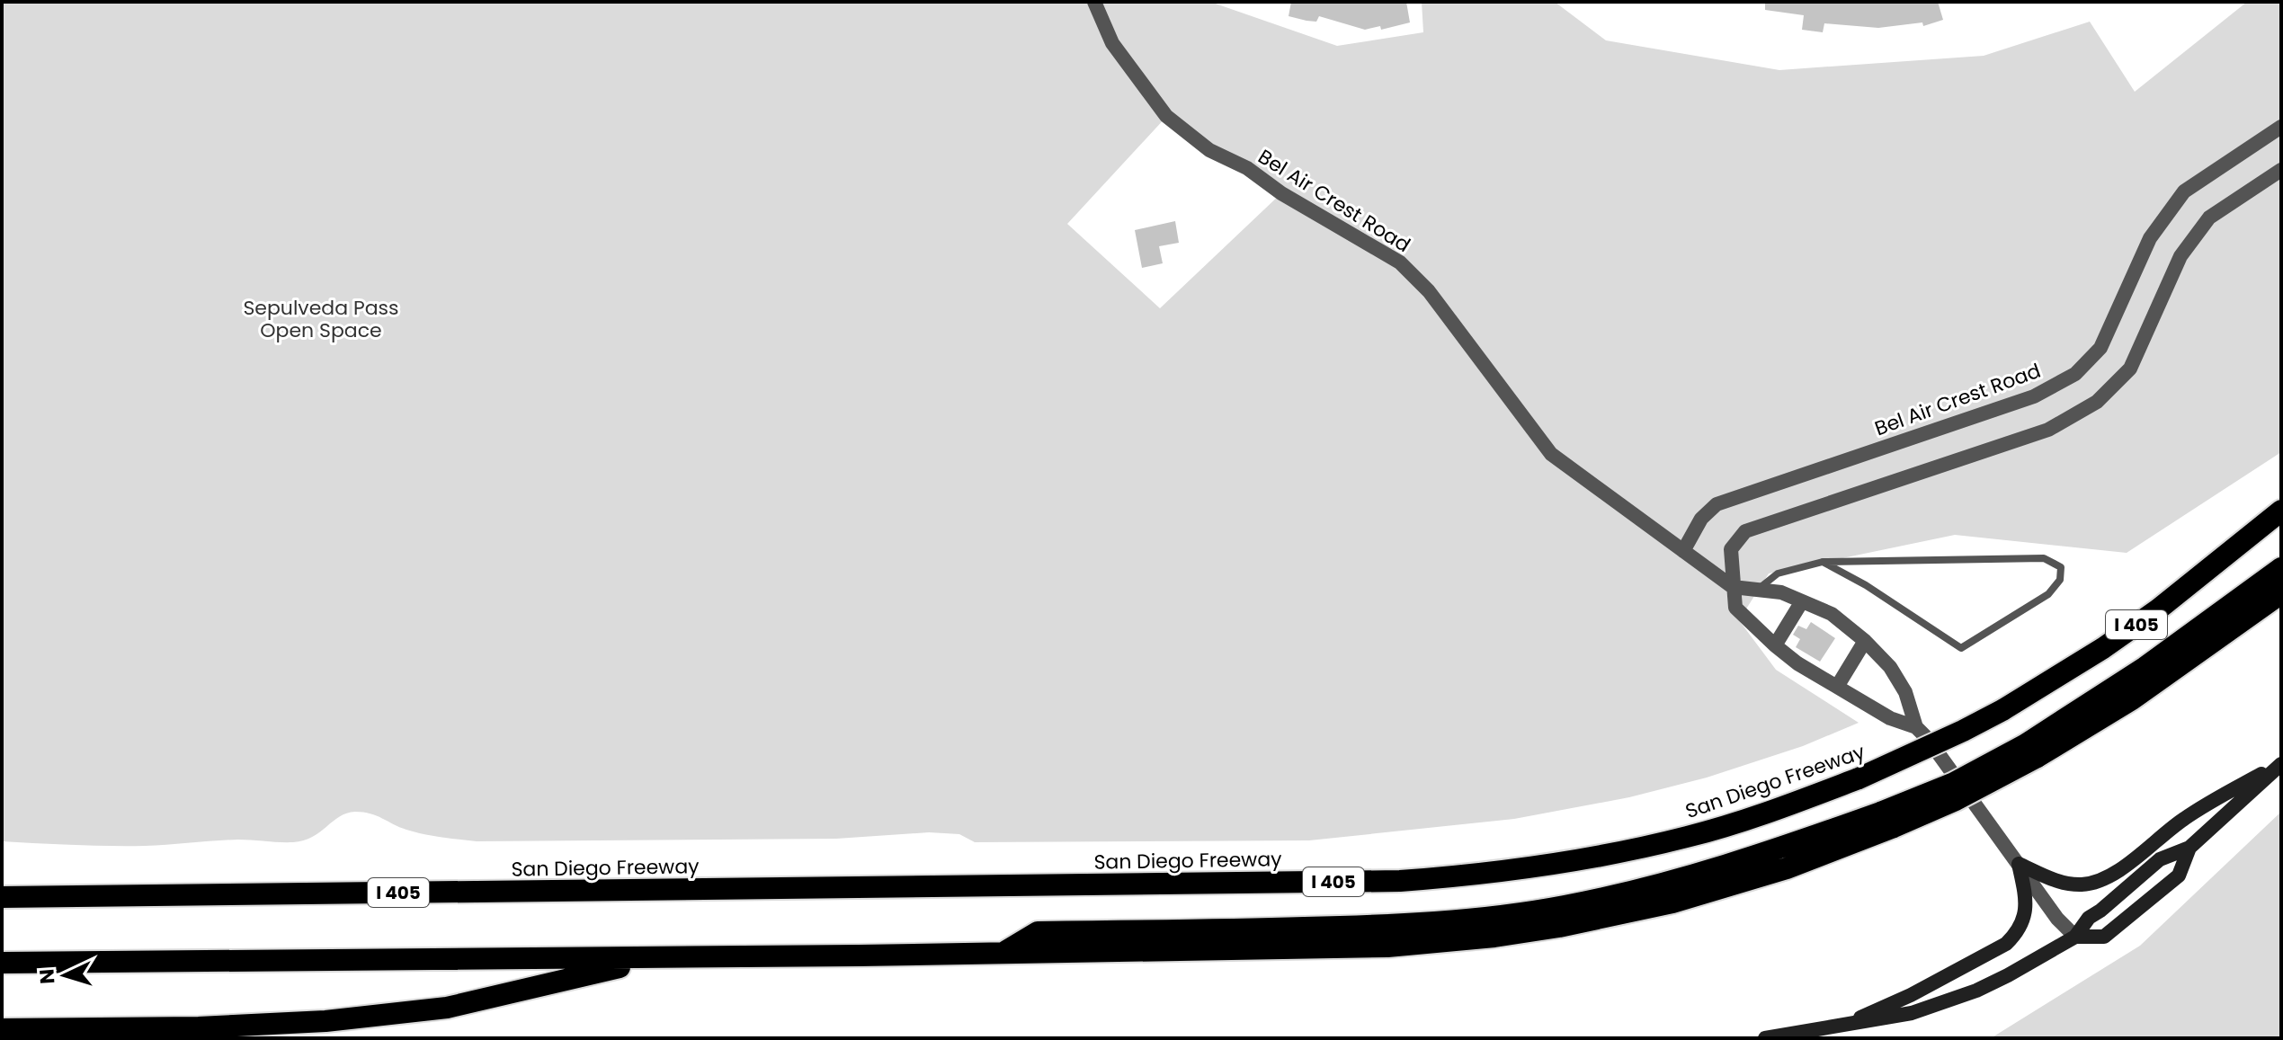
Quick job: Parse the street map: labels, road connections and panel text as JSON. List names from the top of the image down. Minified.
{"streets":{"highway":["I 405","San Diego Freeway"],"street":["Bel Air Crest Road"]},"parks":["Sepulveda Pass Open Space"],"north":"left"}
